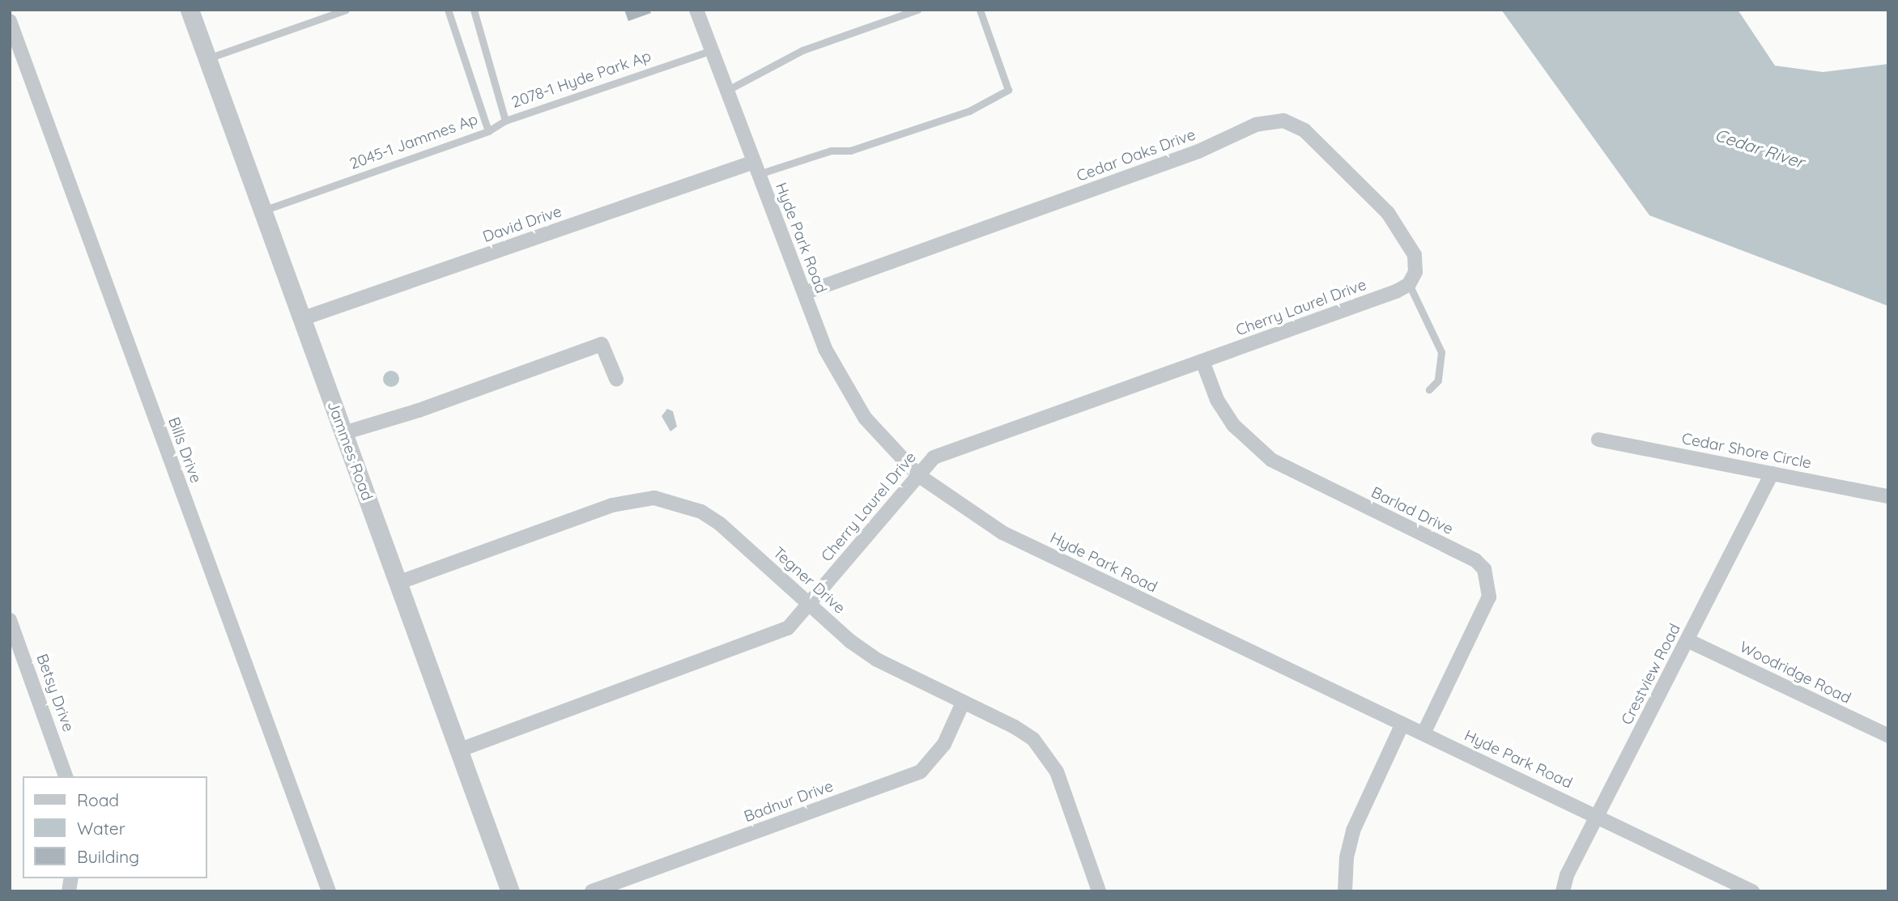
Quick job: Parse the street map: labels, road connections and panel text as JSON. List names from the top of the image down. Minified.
{"streets":{"street":["Cedar Oaks Drive","David Drive","Hyde Park Road","Cherry Laurel Drive","Bills Drive","Jammes Road","Cedar Shore Circle","Barlad Drive","Tegner Drive","Woodridge Road","Crestview Road","Betsy Drive","Badnur Drive"],"lane":["2078-1 Hyde Park Ap","2045-1 Jammes Ap"]},"crossings":[["2078-1 Hyde Park Ap","Hyde Park Road"],["2045-1 Jammes Ap","Jammes Road"],["Cedar Oaks Drive","Hyde Park Road"],["Cedar Oaks Drive","Cherry Laurel Drive"],["David Drive","Hyde Park Road"],["David Drive","Jammes Road"],["Hyde Park Road","Cherry Laurel Drive"],["Hyde Park Road","Barlad Drive"],["Hyde Park Road","Crestview Road"],["Cherry Laurel Drive","Jammes Road"],["Cherry Laurel Drive","Barlad Drive"],["Cherry Laurel Drive","Tegner Drive"],["Jammes Road","Tegner Drive"],["Cedar Shore Circle","Crestview Road"],["Tegner Drive","Badnur Drive"],["Woodridge Road","Crestview Road"]],"water":["Cedar River"],"legend":["Road","Water","Building"]}
